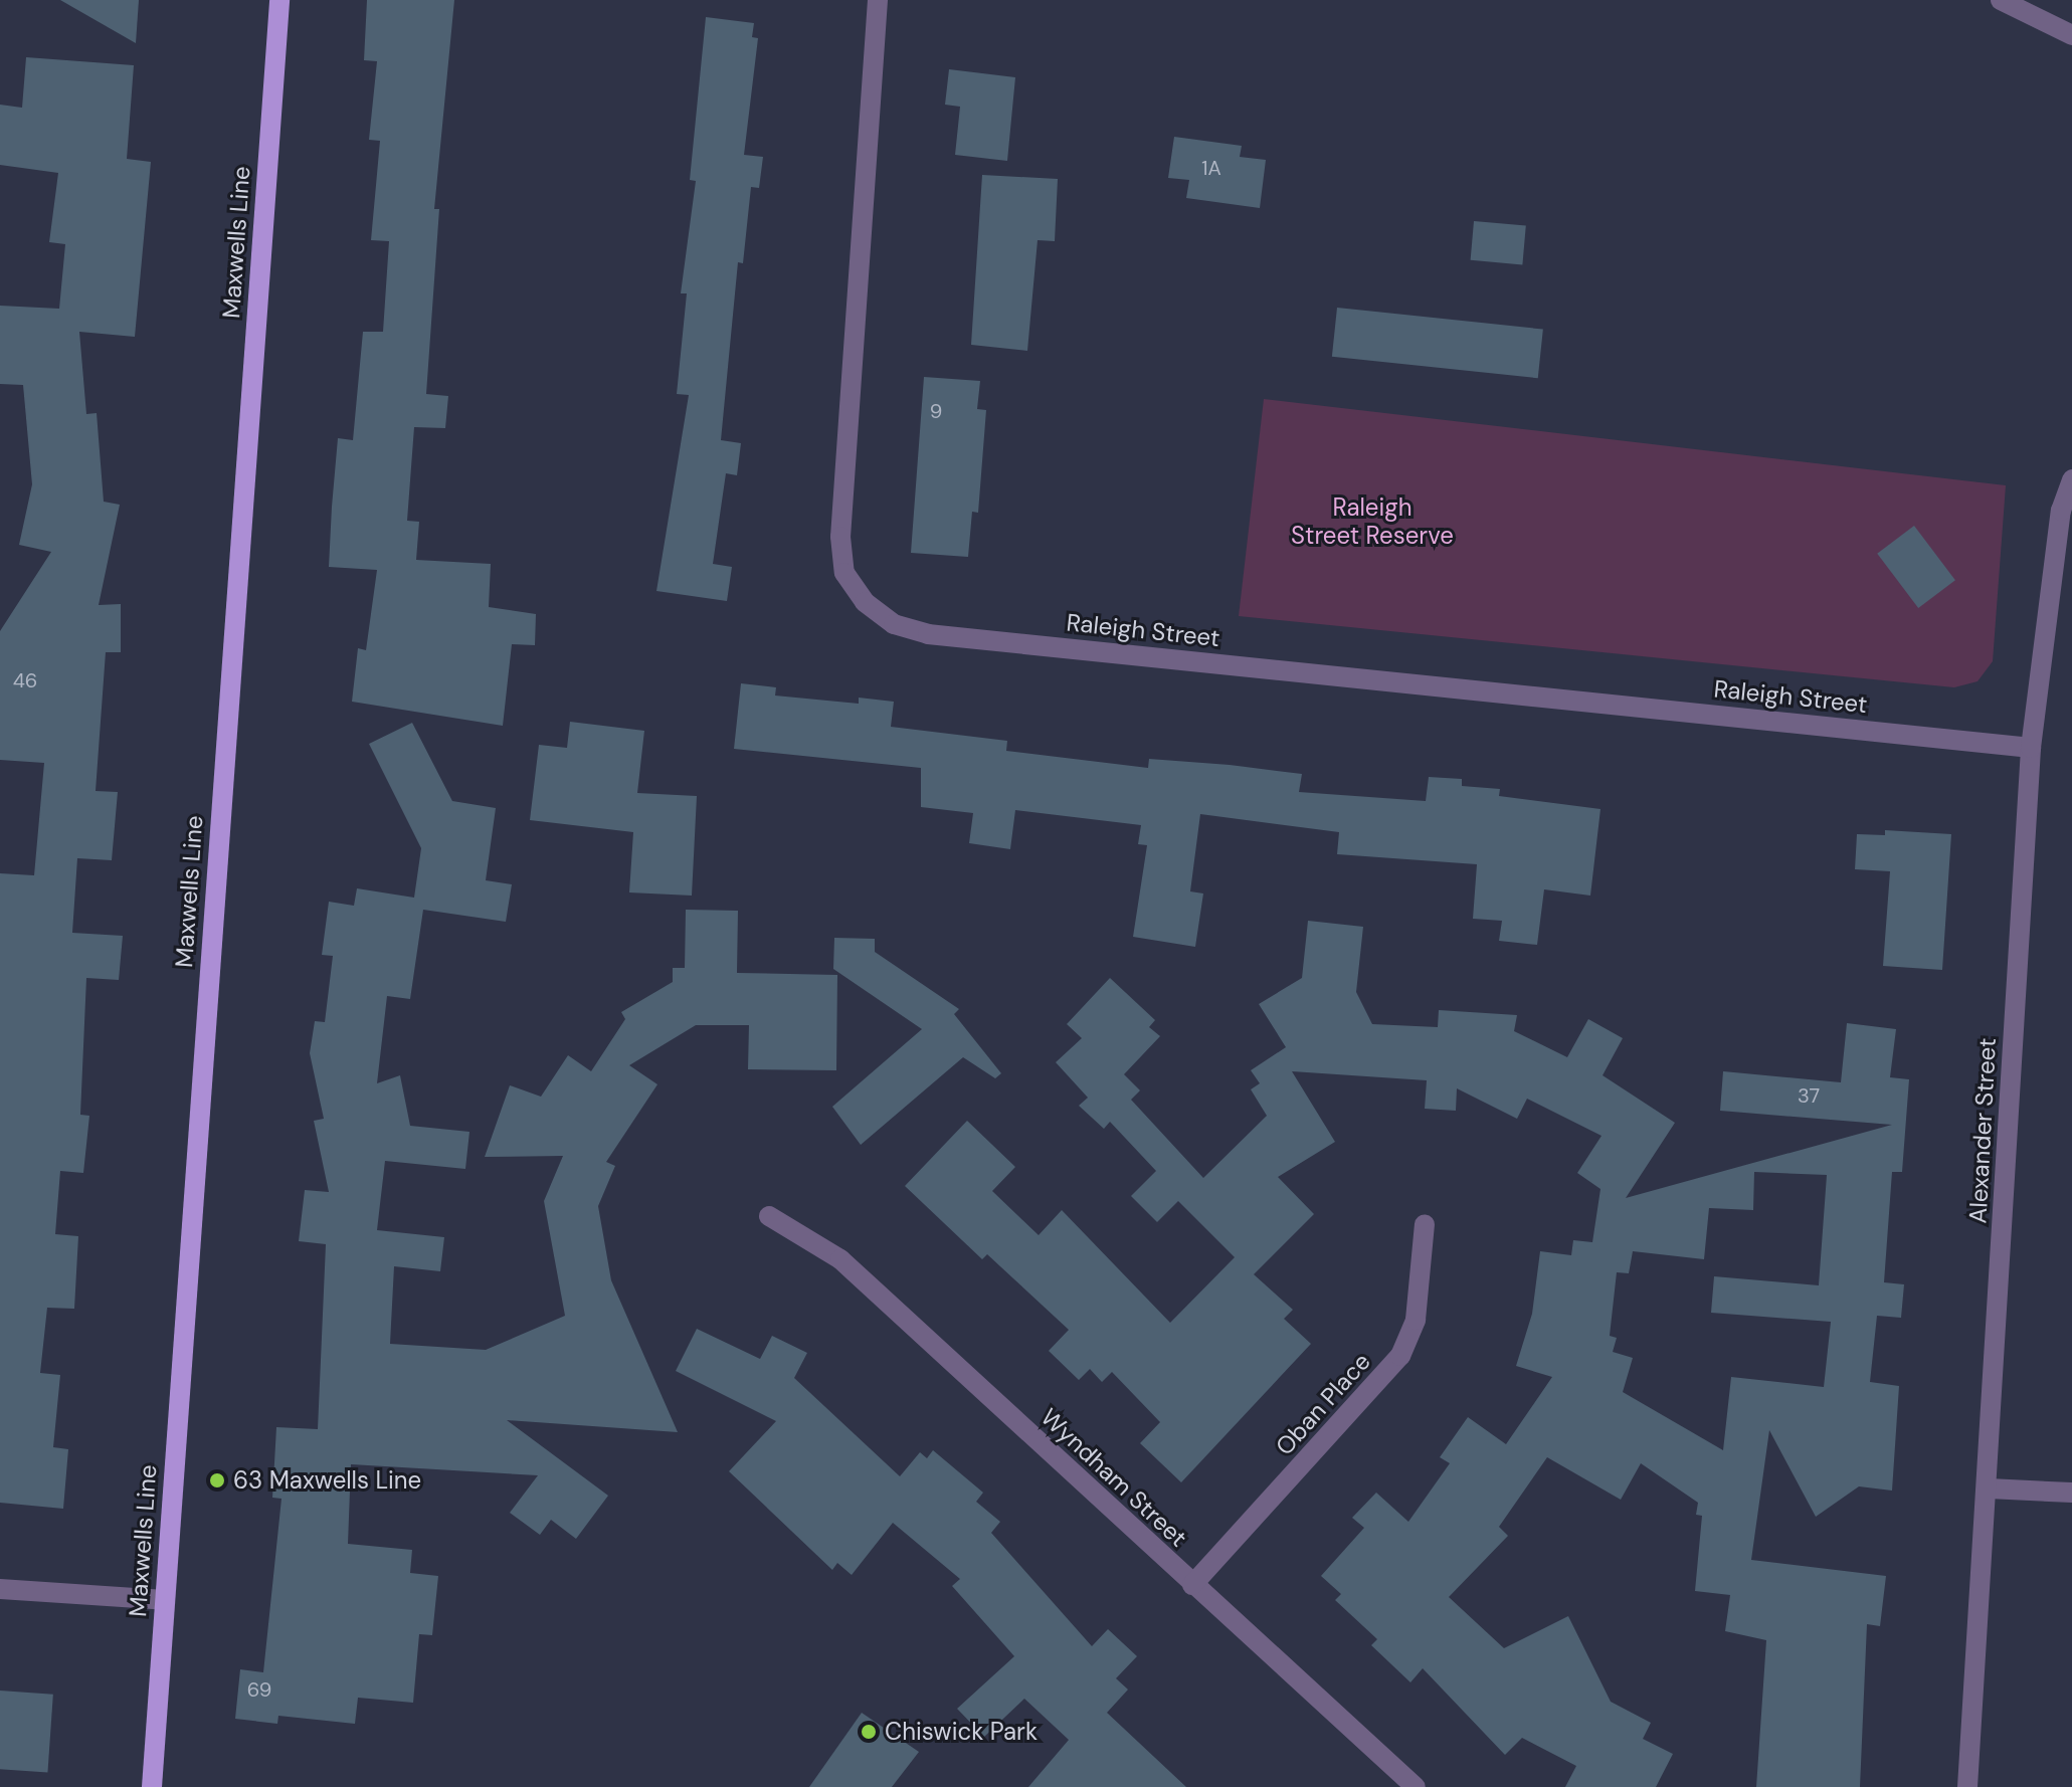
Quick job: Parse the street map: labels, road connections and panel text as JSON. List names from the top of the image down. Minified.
{"streets":{"main road":["Maxwells Line"],"street":["Raleigh Street","Alexander Street","Oban Place","Wyndham Street"]},"crossings":[["Raleigh Street","Alexander Street"],["Oban Place","Wyndham Street"]],"parks":["Raleigh Street Reserve"],"places":["63 Maxwells Line","Chiswick Park"],"house_numbers":["1A","9","46","37","69"]}
